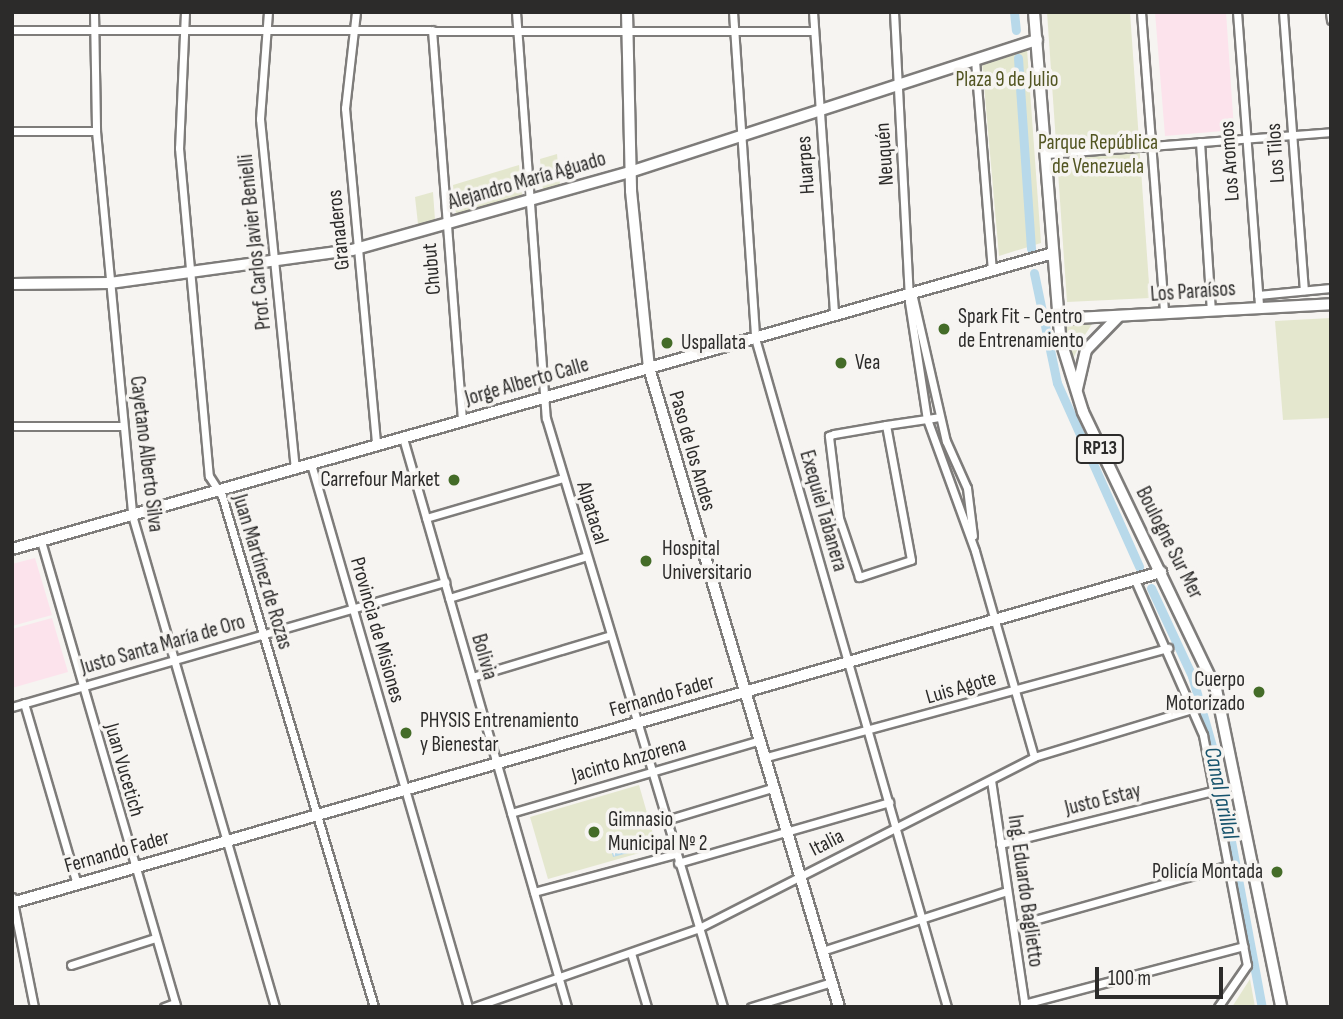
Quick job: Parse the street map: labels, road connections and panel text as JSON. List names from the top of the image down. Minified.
{"streets":{"main road":["RP13","Boulogne Sur Mer"],"street":["Los Tilos","Neuquén","Los Aromos","Huarpes","Alejandro María Aguado","Granaderos","Prof. Carlos Javier Benielli","Chubut","Los Paraísos","Jorge Alberto Calle","Paso de los Andes","Cayetano Alberto Silva","Exequiel Tabanera","Alpatacal","Juan Martínez de Rozas","Provincia de Misiones","Justo Santa María de Oro","Bolivia","Luis Agote","Fernando Fader","Jacinto Anzorena","Juan Vucetich","Justo Estay","Italia","Ing. Eduardo Baglietto"]},"crossings":[["Neuquén","Alejandro María Aguado"],["Neuquén","Jorge Alberto Calle"],["Los Aromos","Los Paraísos"],["Huarpes","Alejandro María Aguado"],["Huarpes","Jorge Alberto Calle"],["Alejandro María Aguado","Granaderos"],["Alejandro María Aguado","Prof. Carlos Javier Benielli"],["Alejandro María Aguado","Chubut"],["Alejandro María Aguado","Paso de los Andes"],["Alejandro María Aguado","Cayetano Alberto Silva"],["Alejandro María Aguado","Exequiel Tabanera"],["Alejandro María Aguado","Alpatacal"],["Alejandro María Aguado","Boulogne Sur Mer"],["Alejandro María Aguado","Juan Martínez de Rozas"],["Granaderos","Jorge Alberto Calle"],["Prof. Carlos Javier Benielli","Jorge Alberto Calle"],["Chubut","Jorge Alberto Calle"],["Los Paraísos","Boulogne Sur Mer"],["Jorge Alberto Calle","Paso de los Andes"],["Jorge Alberto Calle","Cayetano Alberto Silva"],["Jorge Alberto Calle","Exequiel Tabanera"],["Jorge Alberto Calle","Alpatacal"],["Jorge Alberto Calle","Boulogne Sur Mer"],["Jorge Alberto Calle","Juan Martínez de Rozas"],["Jorge Alberto Calle","Provincia de Misiones"],["Jorge Alberto Calle","Bolivia"],["Jorge Alberto Calle","Juan Vucetich"],["Paso de los Andes","Luis Agote"],["Paso de los Andes","Fernando Fader"],["Paso de los Andes","Jacinto Anzorena"],["Paso de los Andes","Italia"],["Cayetano Alberto Silva","Justo Santa María de Oro"],["Cayetano Alberto Silva","Fernando Fader"],["Exequiel Tabanera","Luis Agote"],["Exequiel Tabanera","Fernando Fader"],["Exequiel Tabanera","Italia"],["Alpatacal","Fernando Fader"],["Alpatacal","Jacinto Anzorena"],["Alpatacal","Italia"],["Boulogne Sur Mer","Fernando Fader"],["Juan Martínez de Rozas","Justo Santa María de Oro"],["Juan Martínez de Rozas","Fernando Fader"],["Provincia de Misiones","Justo Santa María de Oro"],["Provincia de Misiones","Fernando Fader"],["Justo Santa María de Oro","Bolivia"],["Justo Santa María de Oro","Juan Vucetich"],["Bolivia","Fernando Fader"],["Bolivia","Jacinto Anzorena"],["Bolivia","Italia"],["Fernando Fader","Juan Vucetich"],["Justo Estay","Ing. Eduardo Baglietto"],["Italia","Ing. Eduardo Baglietto"]],"water":["Canal Jarillal"],"parks":["Plaza 9 de Julio","Parque República de Venezuela"],"places":["Spark Fit - Centro de Entrenamiento","Uspallata","Vea","Carrefour Market","Hospital Universitario","Cuerpo Motorizado","PHYSIS Entrenamiento y Bienestar","Gimnasio Municipal Nº 2","Policía Montada"],"scale_bar":"100 m"}
